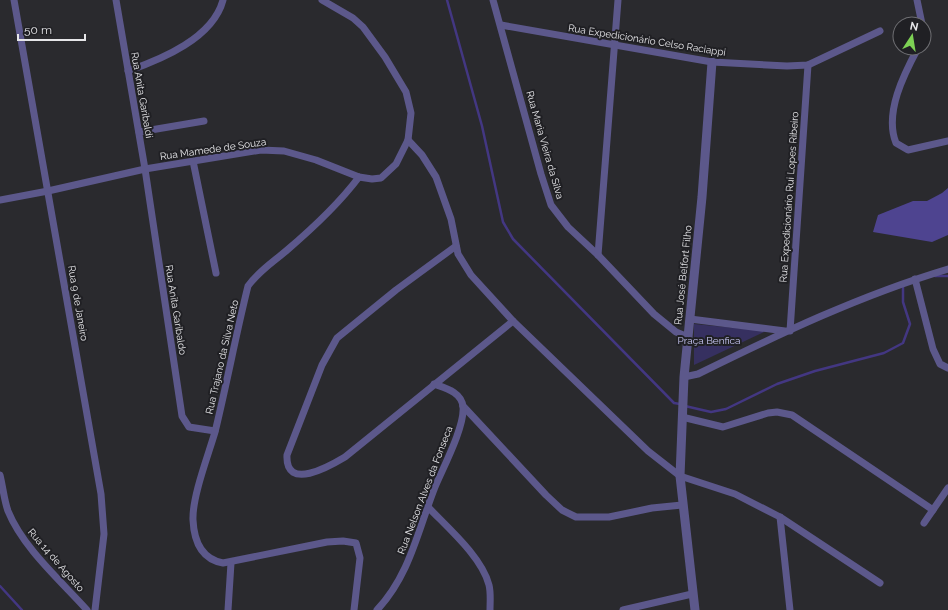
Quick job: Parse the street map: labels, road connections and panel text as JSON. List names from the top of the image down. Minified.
{"streets":{"street":["Rua Expedicionário Celso Raciappi","Rua Anita Garibaldi","Rua Maria Vieira da Silva","Rua Mamede de Souza","Rua Expedicionário Rui Lopes Ribeiro","Rua José Belfort Filho","Rua 9 de Janeiro","Rua Anita Garibaldo","Rua Trajano da Silva Neto","Rua Nelson Alves da Fonseca","Rua 14 de Agosto"]},"crossings":[["Rua Expedicionário Celso Raciappi","Rua Maria Vieira da Silva"],["Rua Expedicionário Celso Raciappi","Rua Expedicionário Rui Lopes Ribeiro"],["Rua Expedicionário Celso Raciappi","Rua José Belfort Filho"],["Rua Anita Garibaldi","Rua Mamede de Souza"],["Rua Anita Garibaldi","Rua Anita Garibaldo"],["Rua Maria Vieira da Silva","Rua José Belfort Filho"],["Rua Mamede de Souza","Rua 9 de Janeiro"],["Rua Mamede de Souza","Rua Anita Garibaldo"],["Rua Mamede de Souza","Rua Trajano da Silva Neto"],["Rua Anita Garibaldo","Rua Trajano da Silva Neto"]],"parks":["Praça Benfica"],"scale_bar":"50 m","north":"top"}
